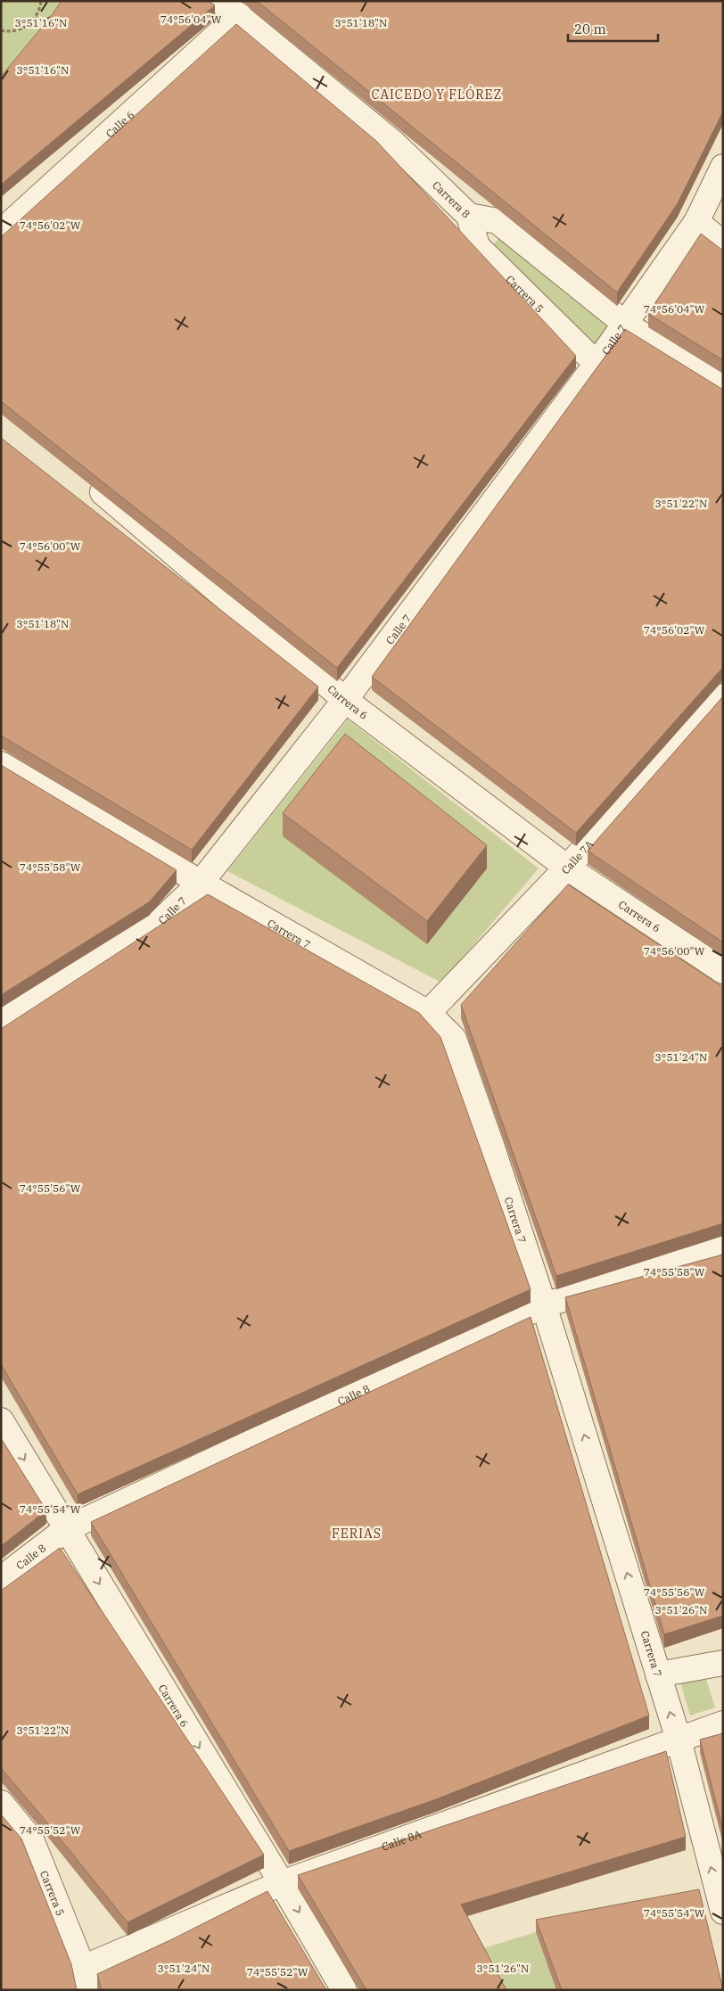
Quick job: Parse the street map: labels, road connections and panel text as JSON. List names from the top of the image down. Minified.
{"streets":{"street":["Calle 6","Carrera 8","Carrera 5","Calle 7","Carrera 6","Calle 7A","Carrera 7","Calle 8","Calle 8A"]},"crossings":[["Calle 6","Carrera 8"],["Carrera 8","Carrera 5"],["Carrera 8","Calle 7"],["Carrera 5","Calle 7"],["Carrera 5","Calle 8A"],["Calle 7","Carrera 6"],["Calle 7","Carrera 7"],["Carrera 6","Calle 7A"],["Carrera 6","Calle 8"],["Carrera 6","Calle 8A"],["Calle 7A","Carrera 7"],["Carrera 7","Calle 8"],["Carrera 7","Calle 8A"]],"one_way":["Carrera 6","Carrera 7"],"districts":["CAICEDO Y FLÓREZ","FERIAS"],"scale_bar":"20 m","coordinates":["74°56'04\"W","3°51'16\"N","3°51'18\"N","74°56'02\"W","3°51'22\"N","74°56'00\"W","74°55'58\"W","3°51'24\"N","74°55'56\"W","74°55'54\"W","3°51'26\"N","74°55'52\"W"]}
